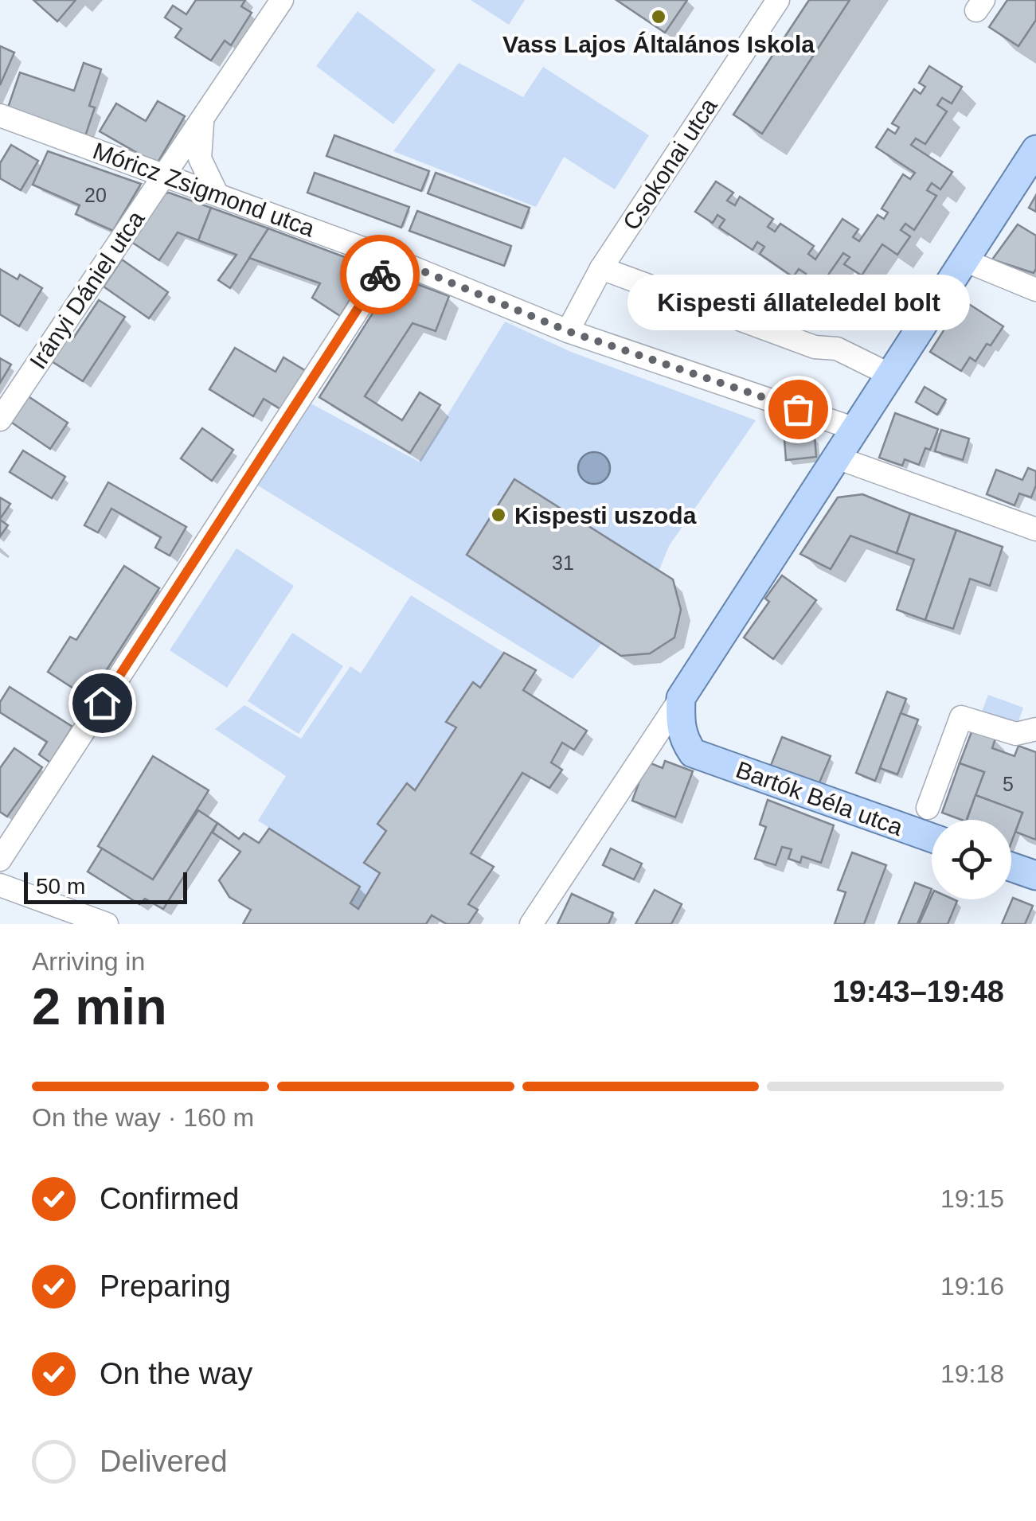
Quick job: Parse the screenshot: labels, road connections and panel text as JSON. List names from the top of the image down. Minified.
{"streets":{"main road":["Bartók Béla utca"],"street":["Csokonai utca","Móricz Zsigmond utca","Irányi Dániel utca"]},"crossings":[["Csokonai utca","Móricz Zsigmond utca"],["Móricz Zsigmond utca","Irányi Dániel utca"]],"places":["Vass Lajos Általános Iskola","Kispesti állateledel bolt","Kispesti uszoda"],"house_numbers":["20","31","5"],"scale_bar":"50 m","page":{"bubble":"Kispesti állateledel bolt","scale":"50 m","heading":["2 min","Arriving in","19:43–19:48"],"bar":"On the way · 160 m","list":[["Confirmed","19:15"],["Preparing","19:16"],["On the way","19:18"],"Delivered"]}}
